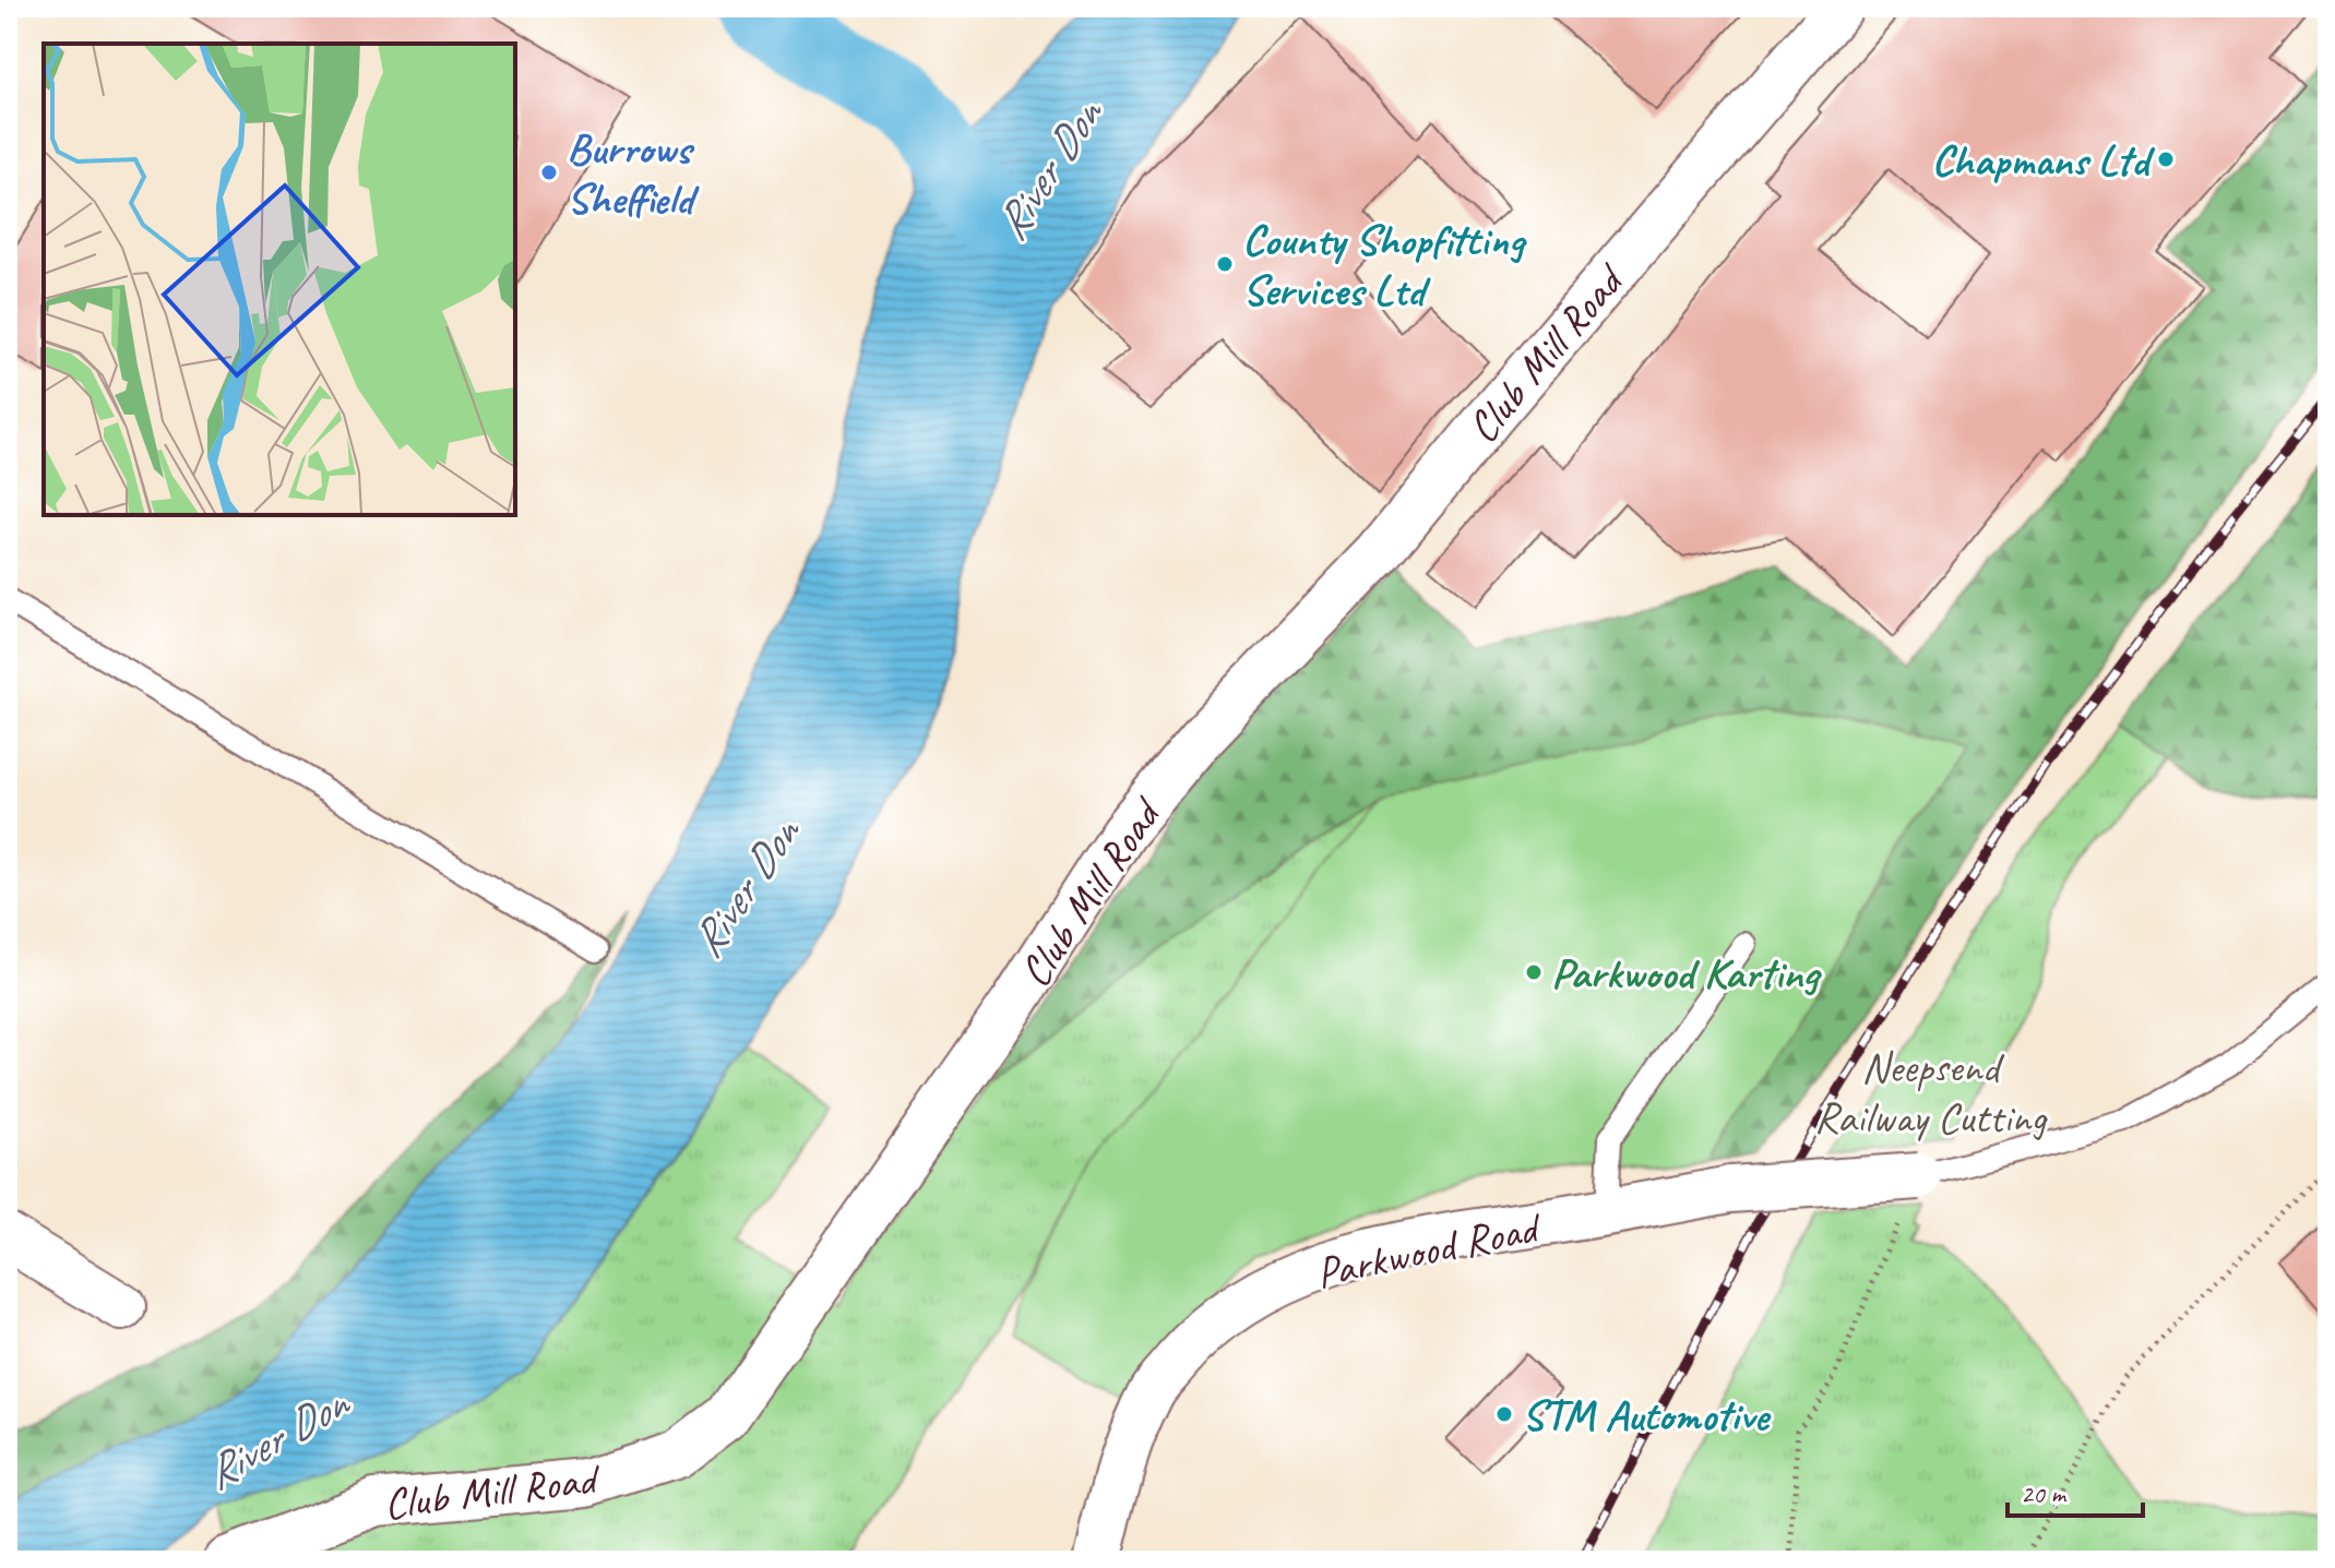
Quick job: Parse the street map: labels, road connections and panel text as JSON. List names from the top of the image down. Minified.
{"streets":{"street":["Club Mill Road","Parkwood Road"]},"water":["River Don"],"parks":["Neepsend Railway Cutting"],"places":["Chapmans Ltd","Burrows Sheffield","County Shopfitting Services Ltd","Parkwood Karting","STM Automotive"],"scale_bar":"20 m"}
